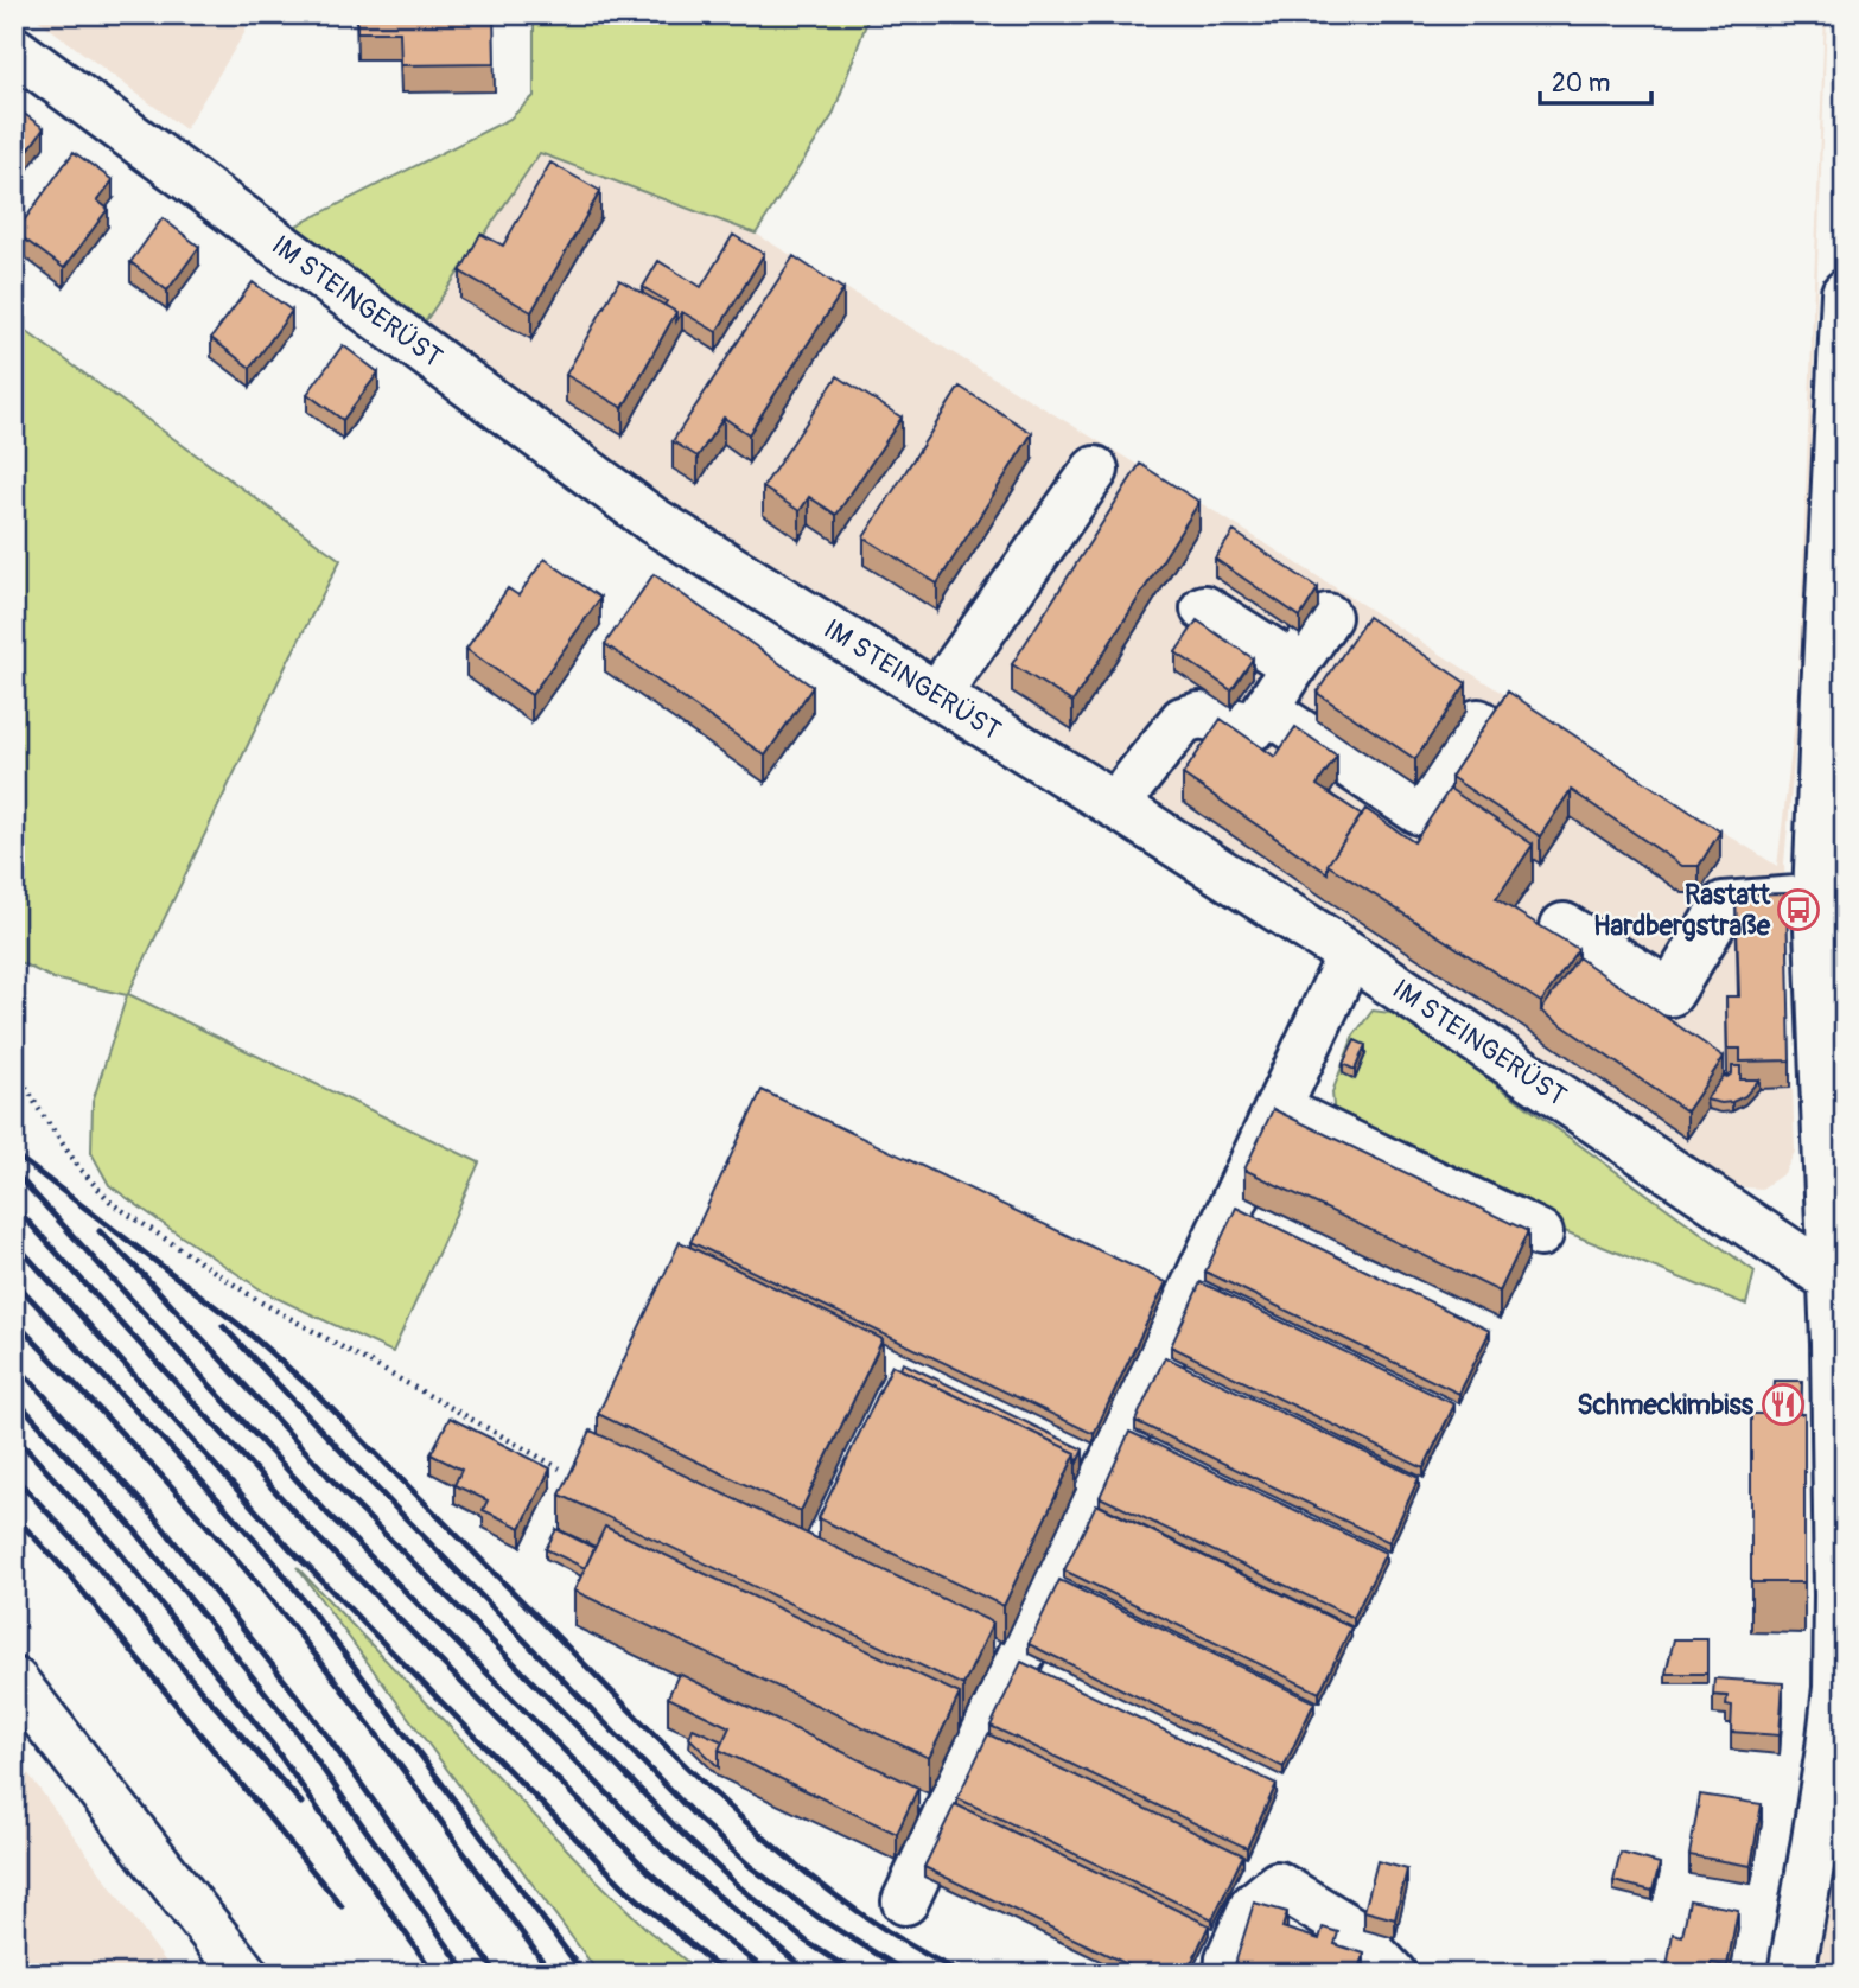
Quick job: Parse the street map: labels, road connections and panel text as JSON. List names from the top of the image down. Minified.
{"streets":{"street":["IM STEINGERÜST"]},"places":{"bus stop":["Rastatt Hardbergstraße"],"restaurant":["Schmeckimbiss"]},"scale_bar":"20 m"}
